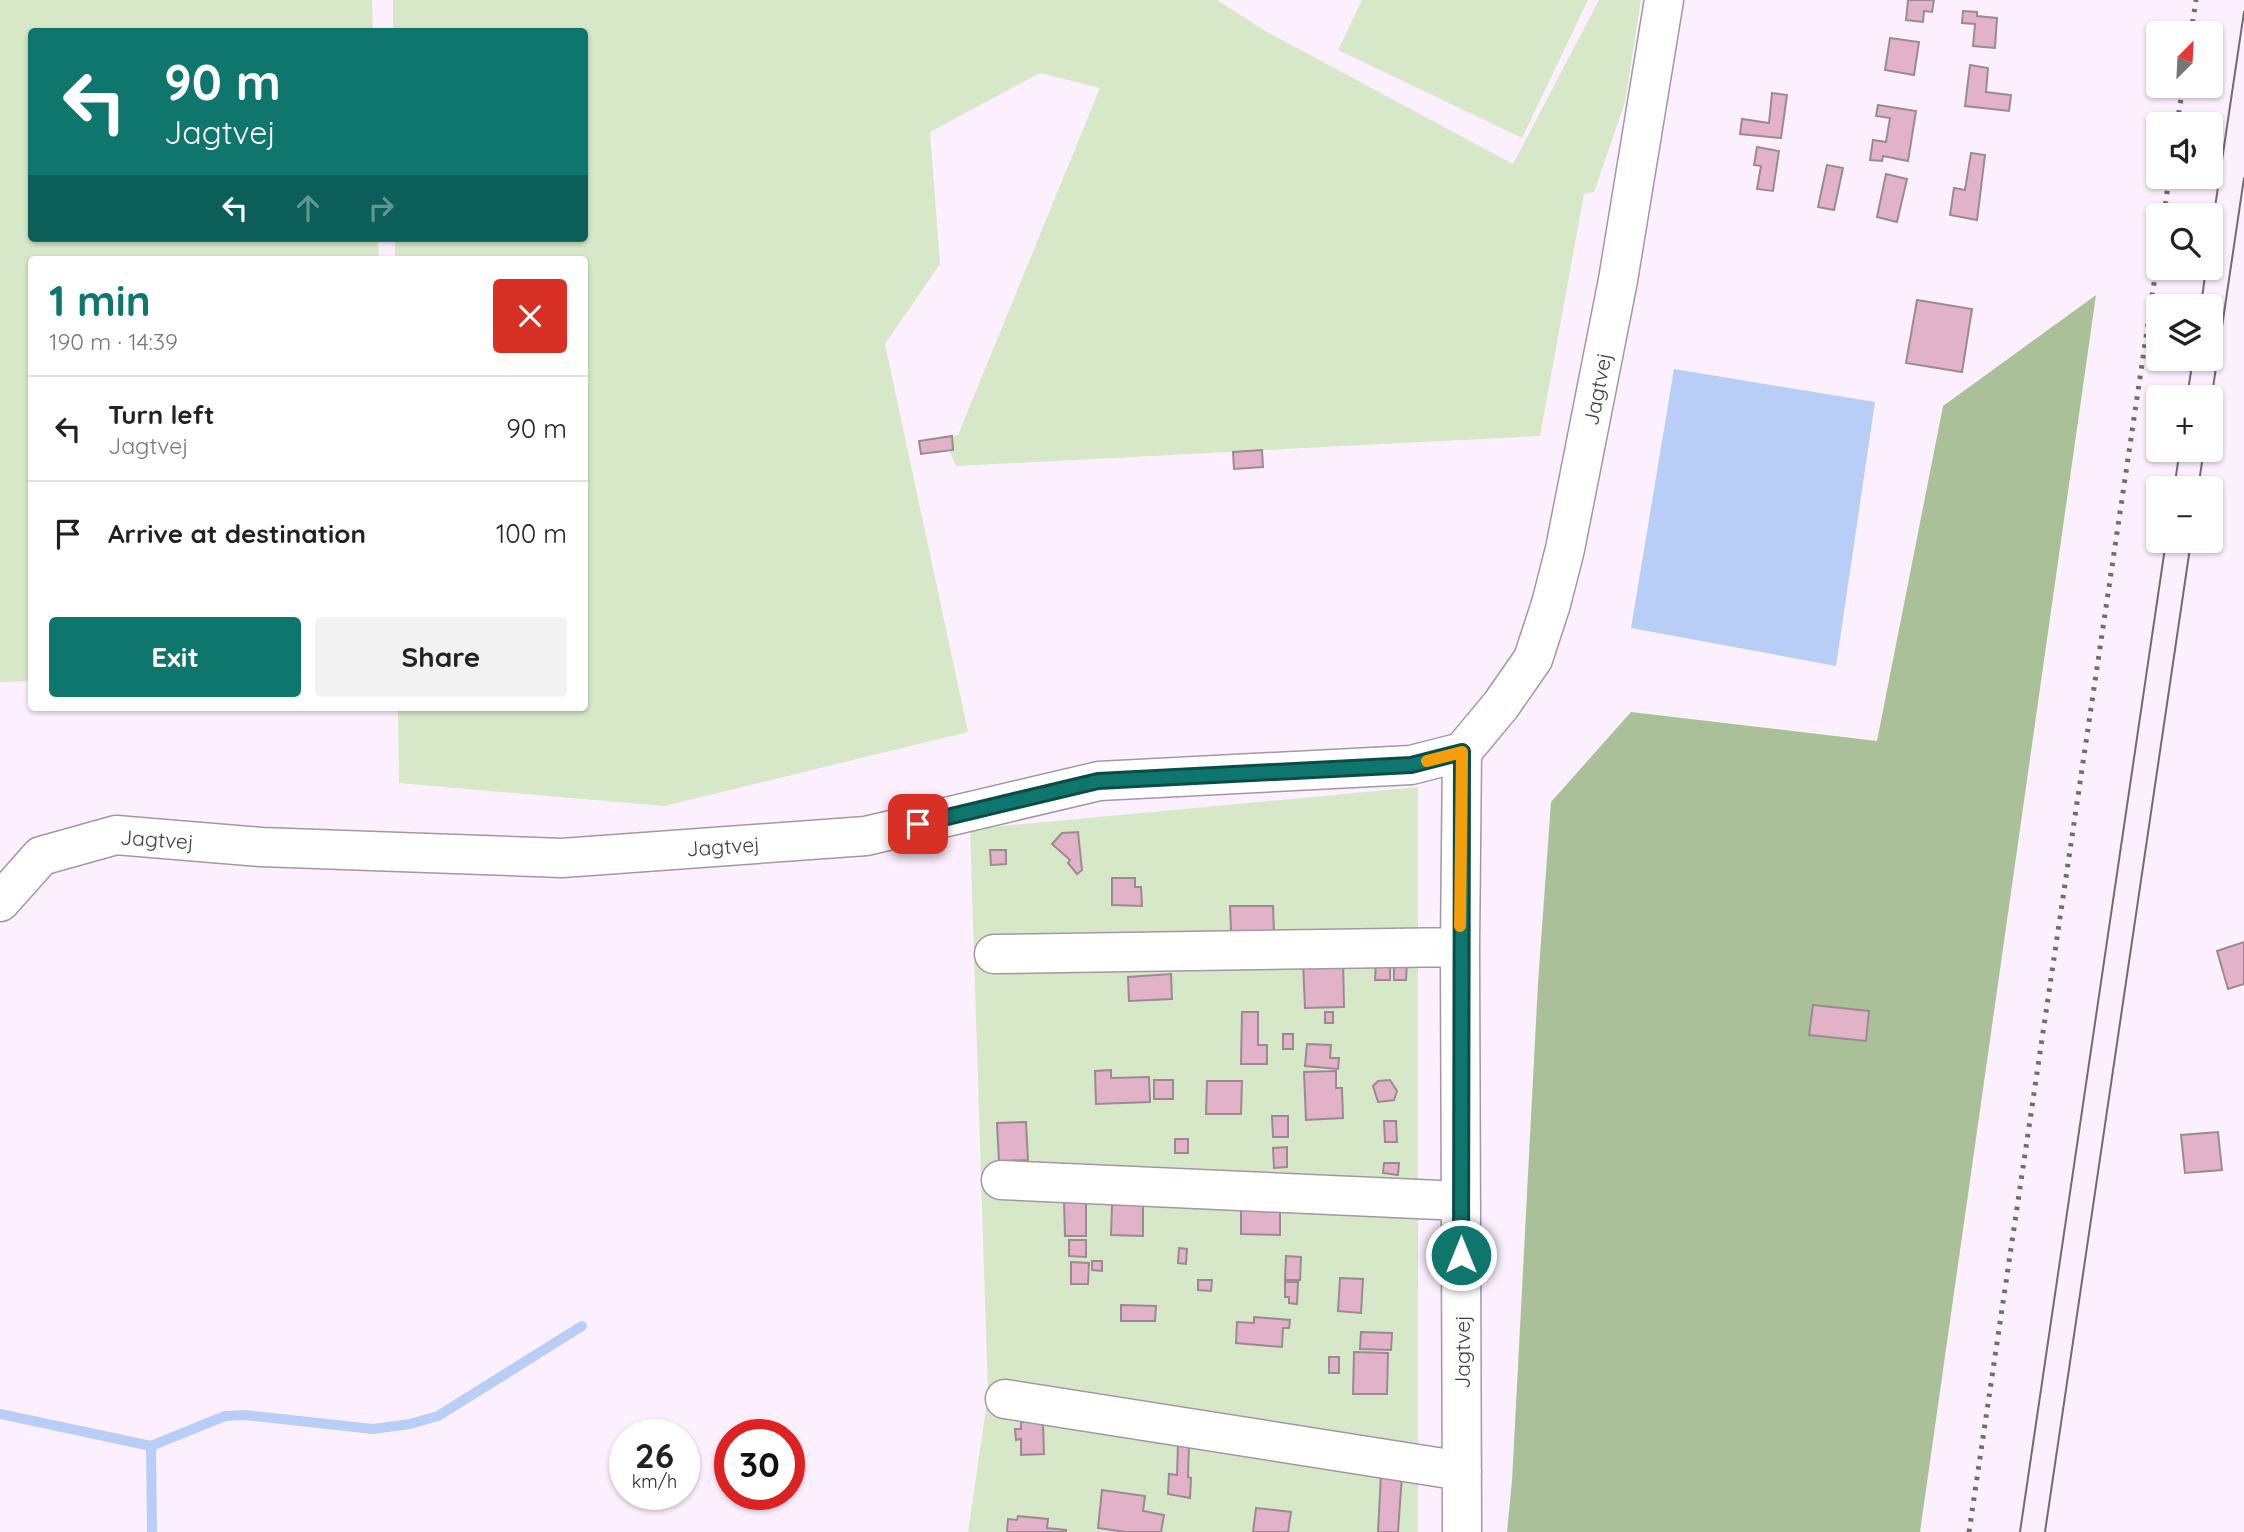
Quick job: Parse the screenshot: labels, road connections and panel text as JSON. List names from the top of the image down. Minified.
{"streets":{"street":["Jagtvej"]},"north":"top right","page":{"map_buttons":["+","−"],"turn":["90 m","Jagtvej"],"heading":["1 min","190 m · 14:39"],"list":[{"name":"Turn left","note":"Jagtvej","value":"90 m"},{"name":"Arrive at destination","value":"100 m"}],"buttons":["Exit","Share"],"speed":"26 km/h","limit":"30"}}
